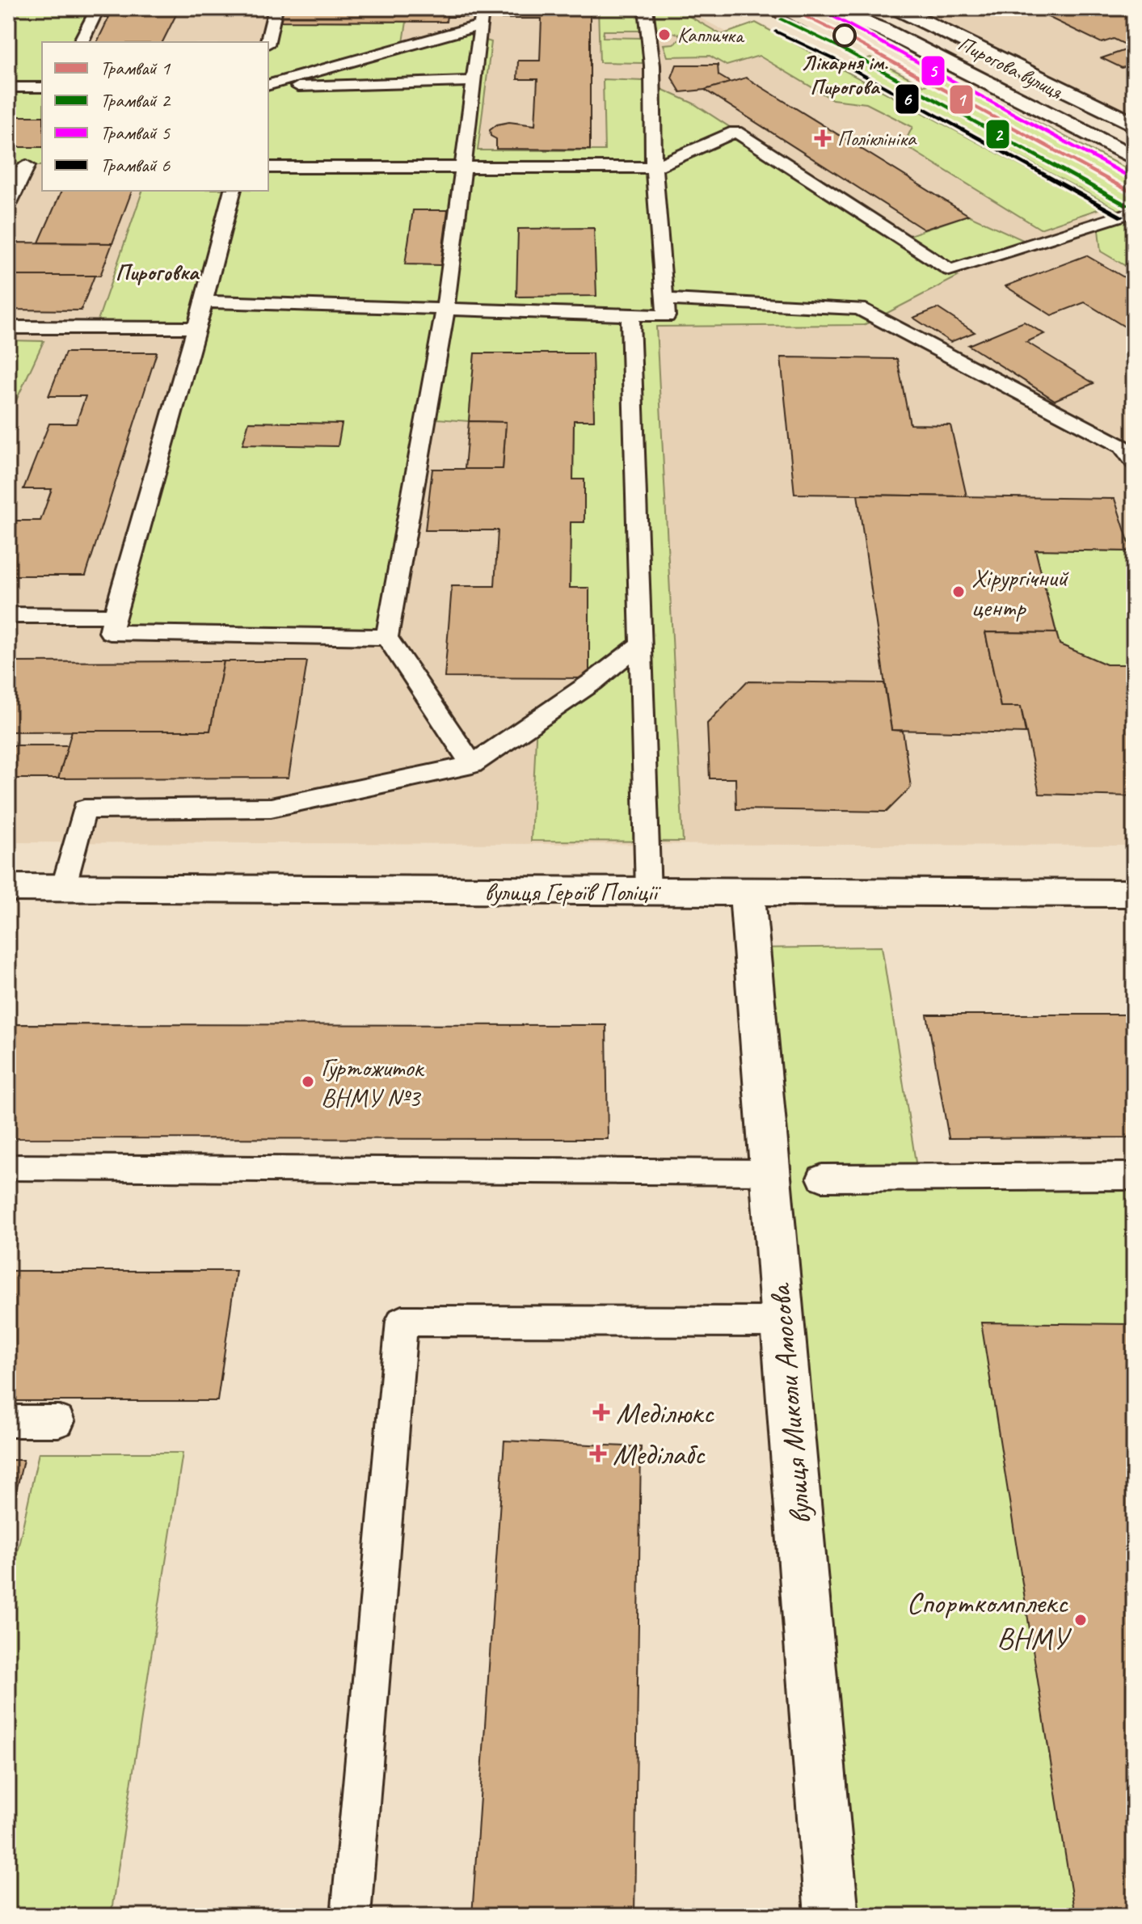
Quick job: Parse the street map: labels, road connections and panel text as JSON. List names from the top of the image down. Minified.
{"streets":{"street":["Пирогова вулиця","вулиця Героїв Поліції","вулиця Миколи Амосова"]},"crossings":[["вулиця Героїв Поліції","вулиця Миколи Амосова"]],"districts":["Пироговка"],"places":{"other":["Капличка","Лікарня ім. Пирогова","Хірургічний центр","Гуртожиток ВНМУ №3","Спорткомплекс ВНМУ"],"health":["Поліклініка","Меділюкс","Меділабс"]},"lines":["tram line 1","tram line 5","tram line 2","tram line 6"],"legend":["Трамвай 1","Трамвай 2","Трамвай 5","Трамвай 6"]}
